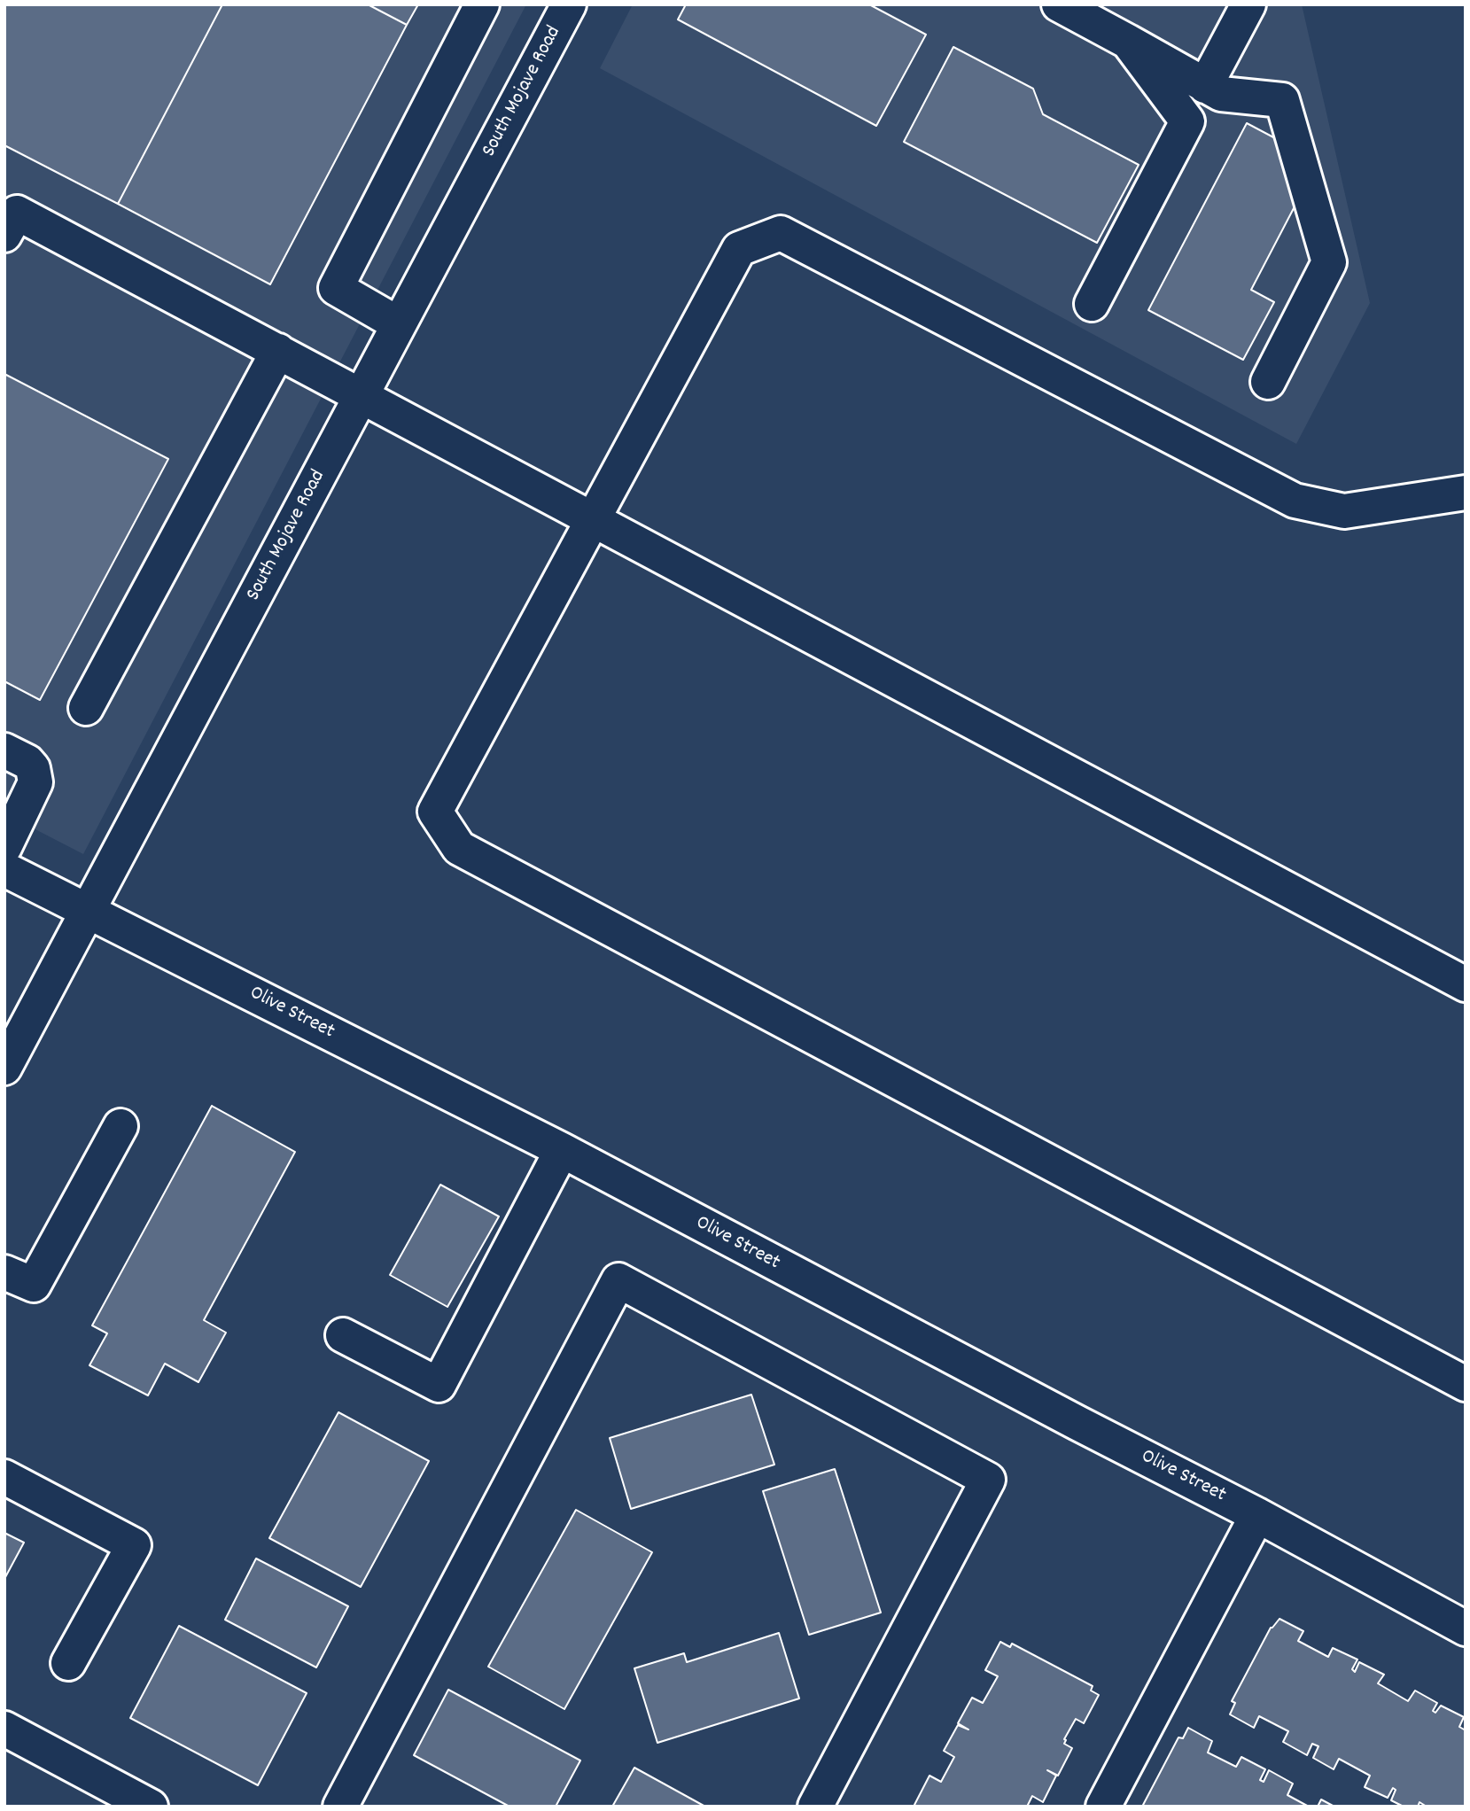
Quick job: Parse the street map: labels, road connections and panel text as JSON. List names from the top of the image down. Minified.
{"streets":{"street":["South Mojave Road","Olive Street"]},"crossings":[["South Mojave Road","Olive Street"]]}
